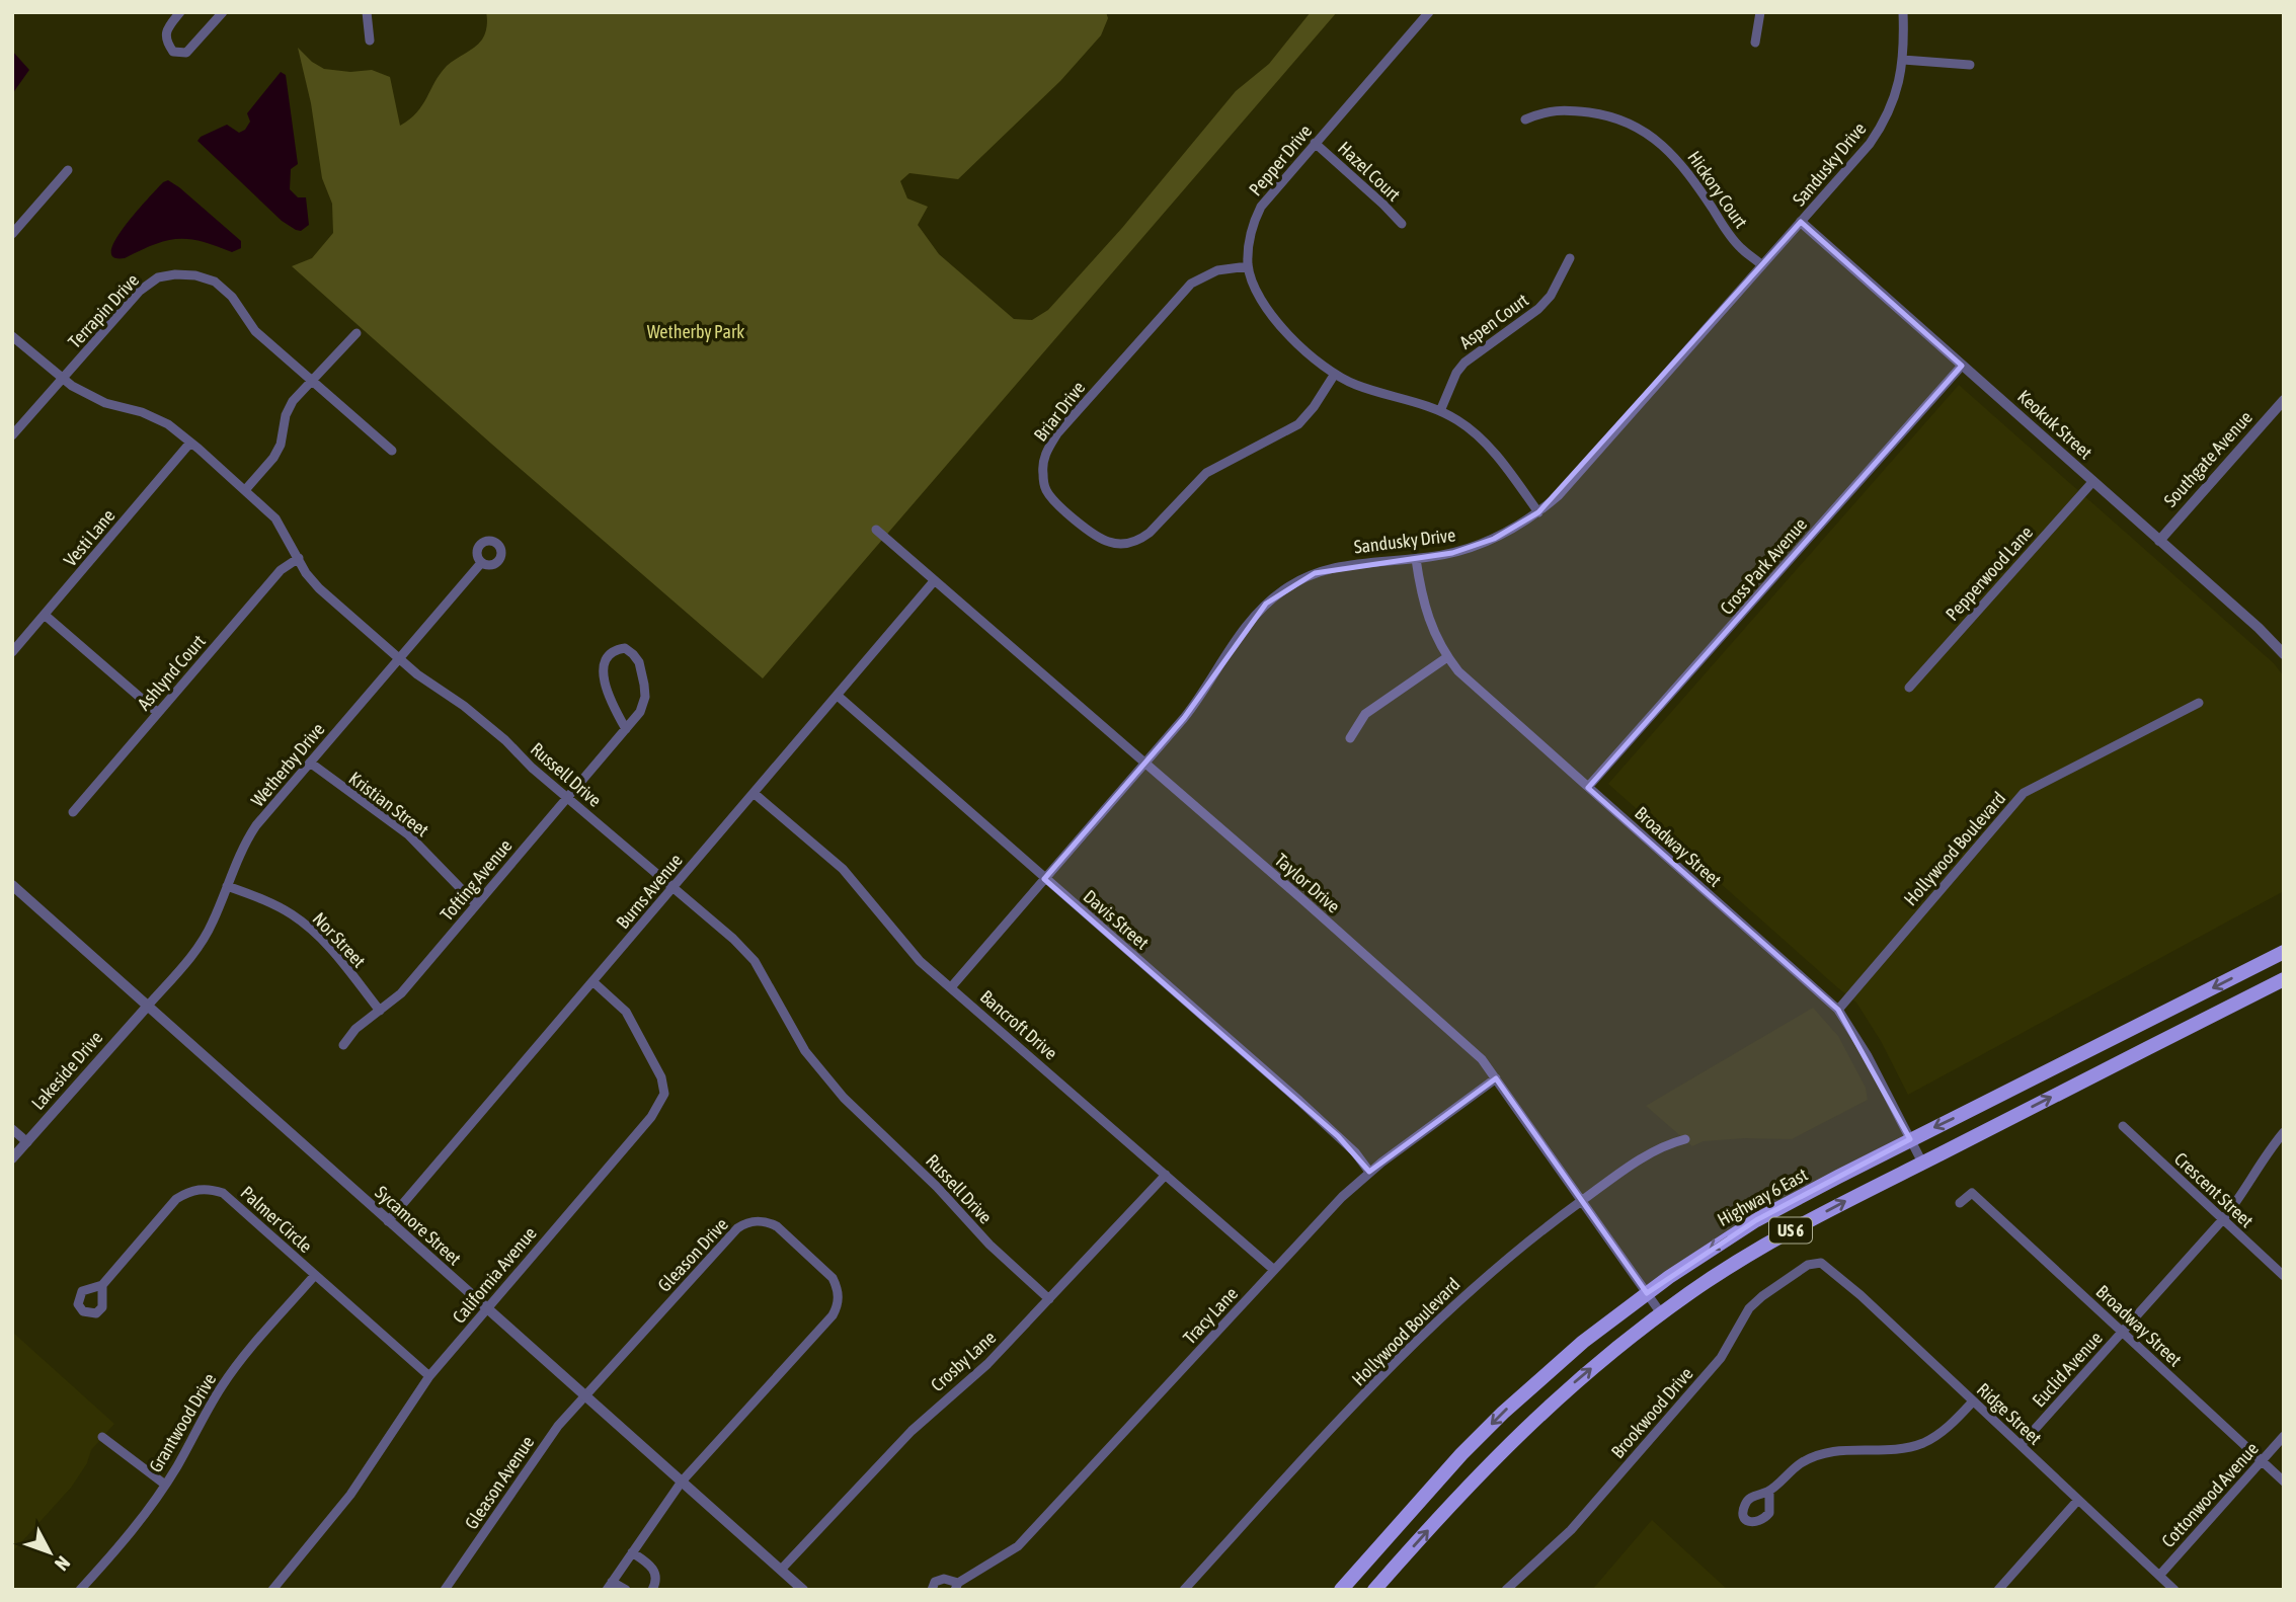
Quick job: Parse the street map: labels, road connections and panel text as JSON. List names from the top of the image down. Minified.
{"streets":{"main road":["Highway 6 East","US 6"],"street":["Pepper Drive","Sandusky Drive","Hazel Court","Hickory Court","Terrapin Drive","Aspen Court","Briar Drive","Keokuk Street","Southgate Avenue","Vesti Lane","Cross Park Avenue","Pepperwood Lane","Ashlynd Court","Wetherby Drive","Russell Drive","Kristian Street","Broadway Street","Hollywood Boulevard","Tofting Avenue","Taylor Drive","Burns Avenue","Davis Street","Nor Street","Bancroft Drive","Lakeside Drive","Crescent Street","Palmer Circle","Sycamore Street","Gleason Drive","California Avenue","Tracy Lane","Crosby Lane","Euclid Avenue","Brookwood Drive","Ridge Street","Grantwood Drive","Gleason Avenue","Cottonwood Avenue"]},"crossings":[["Pepper Drive","Sandusky Drive"],["Pepper Drive","Hazel Court"],["Pepper Drive","Aspen Court"],["Pepper Drive","Briar Drive"],["Sandusky Drive","Hickory Court"],["Sandusky Drive","Keokuk Street"],["Sandusky Drive","Broadway Street"],["Sandusky Drive","Taylor Drive"],["Sandusky Drive","Davis Street"],["Sandusky Drive","Bancroft Drive"],["Terrapin Drive","Russell Drive"],["Keokuk Street","Southgate Avenue"],["Keokuk Street","Cross Park Avenue"],["Keokuk Street","Pepperwood Lane"],["Vesti Lane","Russell Drive"],["Cross Park Avenue","Broadway Street"],["Ashlynd Court","Russell Drive"],["Wetherby Drive","Russell Drive"],["Wetherby Drive","Kristian Street"],["Wetherby Drive","Nor Street"],["Wetherby Drive","Lakeside Drive"],["Wetherby Drive","Sycamore Street"],["Russell Drive","Tofting Avenue"],["Russell Drive","Burns Avenue"],["Russell Drive","Crosby Lane"],["Kristian Street","Tofting Avenue"],["Broadway Street","Hollywood Boulevard"],["Broadway Street","Highway 6 East"],["Broadway Street","US 6"],["Broadway Street","Euclid Avenue"],["Broadway Street","Cottonwood Avenue"],["Hollywood Boulevard","Taylor Drive"],["Tofting Avenue","Nor Street"],["Taylor Drive","Burns Avenue"],["Taylor Drive","Highway 6 East"],["Taylor Drive","US 6"],["Taylor Drive","Tracy Lane"],["Burns Avenue","Davis Street"],["Burns Avenue","Bancroft Drive"],["Burns Avenue","Sycamore Street"],["Burns Avenue","California Avenue"],["Davis Street","Tracy Lane"],["Bancroft Drive","Tracy Lane"],["Bancroft Drive","Crosby Lane"],["Lakeside Drive","Sycamore Street"],["Crescent Street","Euclid Avenue"],["Palmer Circle","California Avenue"],["Palmer Circle","Grantwood Drive"],["Sycamore Street","Gleason Drive"],["Sycamore Street","California Avenue"],["Sycamore Street","Crosby Lane"],["Sycamore Street","Gleason Avenue"],["Gleason Drive","Gleason Avenue"],["Euclid Avenue","Ridge Street"],["Brookwood Drive","Ridge Street"],["Ridge Street","Cottonwood Avenue"]],"parks":["Wetherby Park"],"north":"bottom right"}
